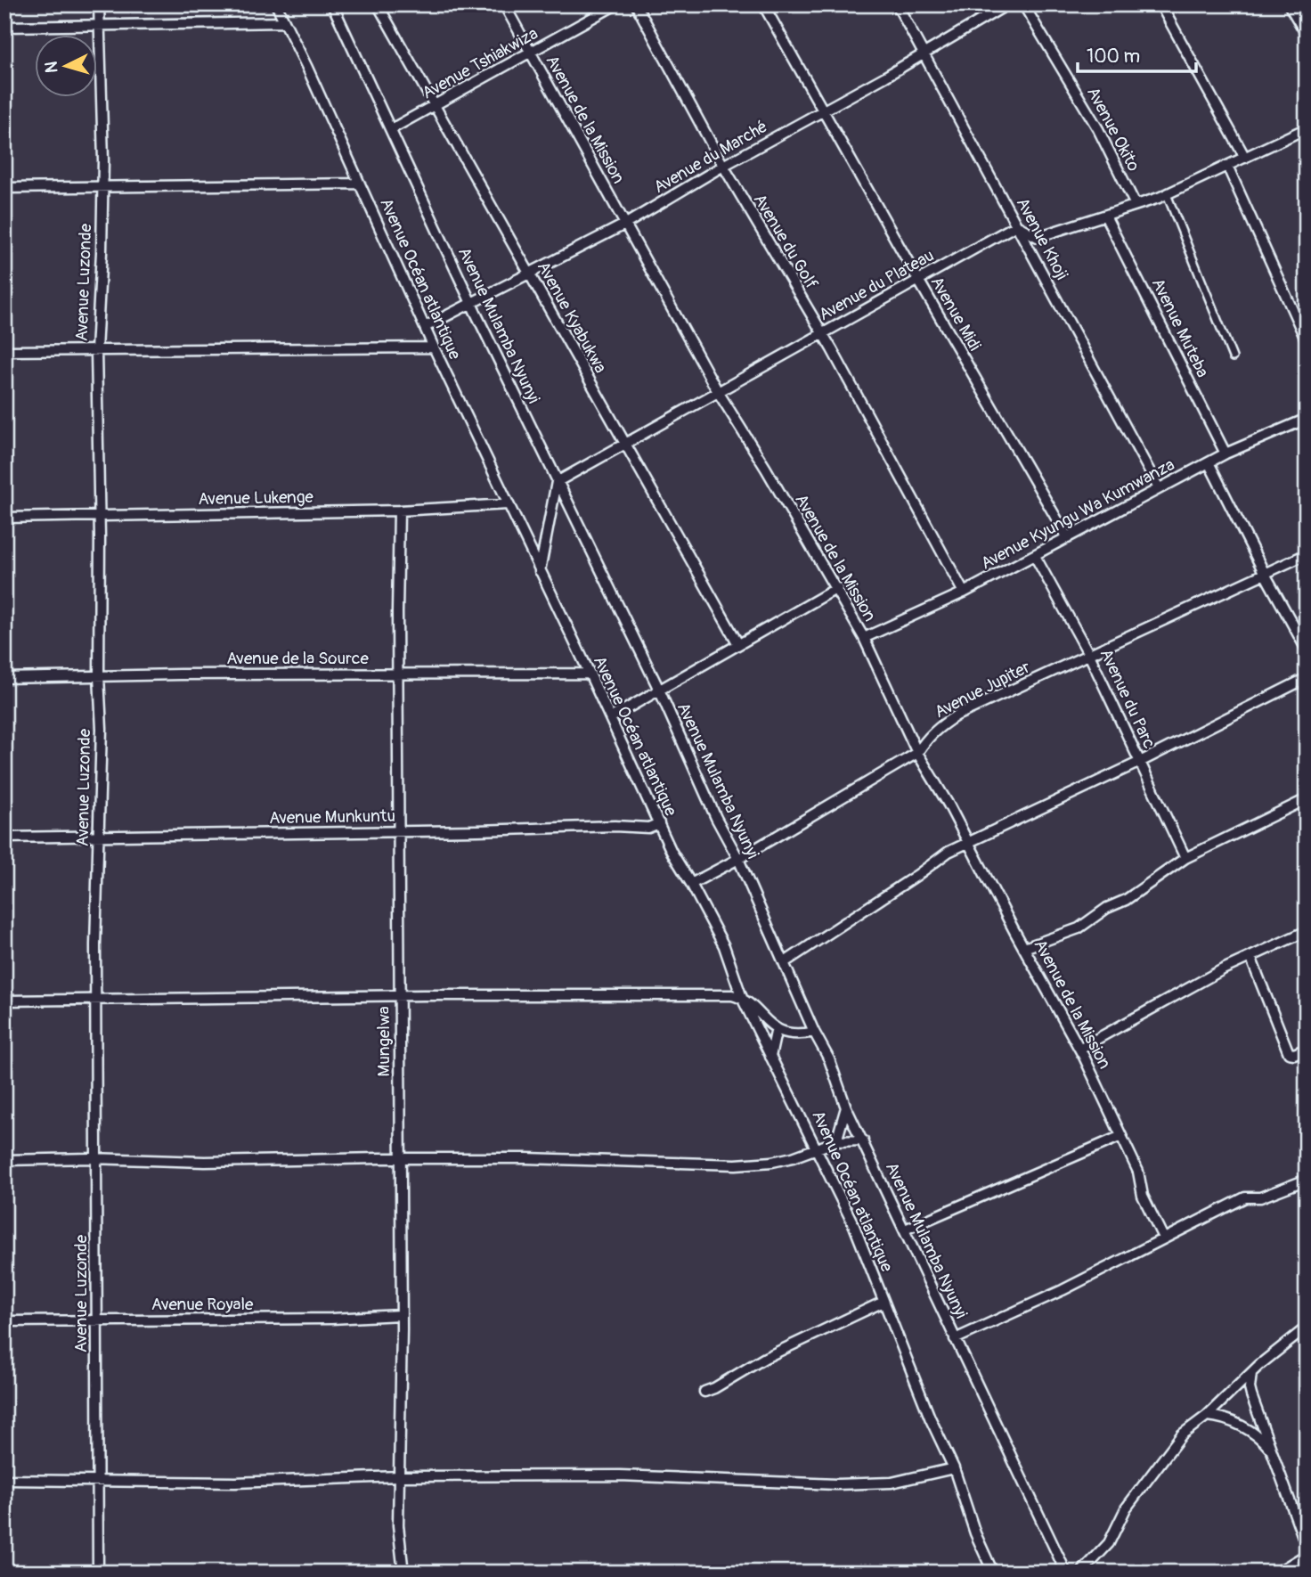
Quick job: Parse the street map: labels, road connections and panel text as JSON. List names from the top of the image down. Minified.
{"streets":{"street":["Avenue Tshiakwiza","Avenue de la Mission","Avenue Okito","Avenue du Marché","Avenue Khoji","Avenue du Golf","Avenue Océan atlantique","Avenue Luzonde","Avenue du Plateau","Avenue Midi","Avenue Kyabukwa","Avenue Mulamba Nyunyi","Avenue Muteba","Avenue Lukenge","Avenue Kyungu Wa Kumwanza","Avenue de la Source","Avenue Jupiter","Avenue du Parc","Avenue Munkuntu","Mungelwa","Avenue Royale"]},"crossings":[["Avenue Tshiakwiza","Avenue de la Mission"],["Avenue Tshiakwiza","Avenue Kyabukwa"],["Avenue Tshiakwiza","Avenue Mulamba Nyunyi"],["Avenue de la Mission","Avenue du Marché"],["Avenue de la Mission","Avenue du Plateau"],["Avenue de la Mission","Avenue Kyungu Wa Kumwanza"],["Avenue de la Mission","Avenue Jupiter"],["Avenue du Marché","Avenue Khoji"],["Avenue du Marché","Avenue du Golf"],["Avenue du Marché","Avenue Océan atlantique"],["Avenue du Marché","Avenue Midi"],["Avenue du Marché","Avenue Kyabukwa"],["Avenue du Marché","Avenue Mulamba Nyunyi"],["Avenue Khoji","Avenue du Plateau"],["Avenue Khoji","Avenue Kyungu Wa Kumwanza"],["Avenue du Golf","Avenue du Plateau"],["Avenue du Golf","Avenue Kyungu Wa Kumwanza"],["Avenue Océan atlantique","Avenue Lukenge"],["Avenue Océan atlantique","Avenue de la Source"],["Avenue Océan atlantique","Avenue Jupiter"],["Avenue Océan atlantique","Avenue Munkuntu"],["Avenue Luzonde","Avenue Lukenge"],["Avenue Luzonde","Avenue de la Source"],["Avenue Luzonde","Avenue Munkuntu"],["Avenue Luzonde","Avenue Royale"],["Avenue du Plateau","Avenue Midi"],["Avenue du Plateau","Avenue Kyabukwa"],["Avenue du Plateau","Avenue Mulamba Nyunyi"],["Avenue Midi","Avenue Kyungu Wa Kumwanza"],["Avenue Mulamba Nyunyi","Avenue Jupiter"],["Avenue Muteba","Avenue Kyungu Wa Kumwanza"],["Avenue Lukenge","Mungelwa"],["Avenue Kyungu Wa Kumwanza","Avenue du Parc"],["Avenue de la Source","Mungelwa"],["Avenue Jupiter","Avenue du Parc"],["Avenue Munkuntu","Mungelwa"],["Mungelwa","Avenue Royale"]],"scale_bar":"100 m","north":"left"}
